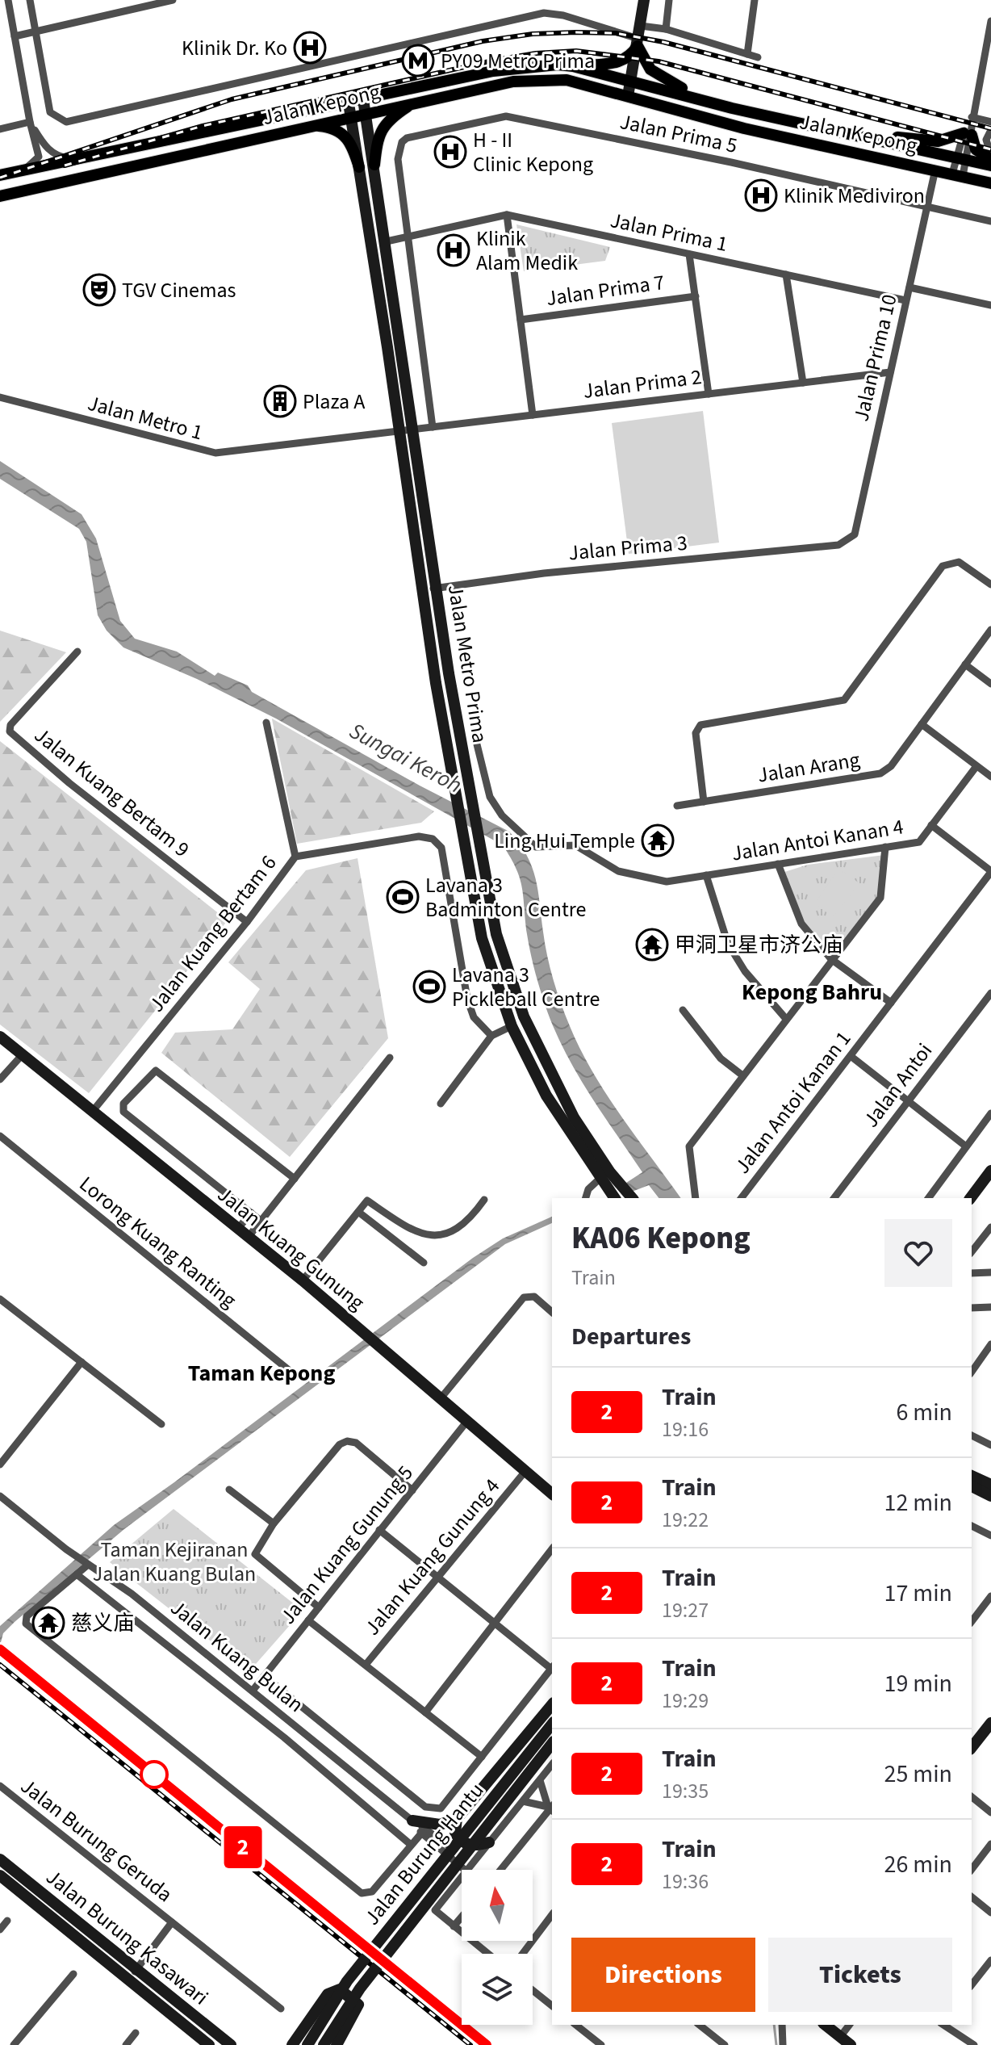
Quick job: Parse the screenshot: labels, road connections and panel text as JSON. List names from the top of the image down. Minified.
{"streets":{"main road":["Jalan Kepong","Jalan Metro Prima","Jalan Kuang Gunung","Jalan Burung Hantu","Jalan Burung Kasawari"],"street":["Jalan Prima 5","Jalan Prima 1","Jalan Prima 7","Jalan Prima 10","Jalan Prima 2","Jalan Metro 1","Jalan Prima 3","Jalan Arang","Jalan Kuang Bertam 9","Jalan Antoi Kanan 4","Jalan Kuang Bertam 6","Jalan Antoi","Jalan Antoi Kanan 1","Lorong Kuang Ranting","Jalan Kuang Gunung 5","Jalan Kuang Gunung 4","Jalan Kuang Bulan","Jalan Burung Geruda"]},"crossings":[["Jalan Kepong","Jalan Prima 10"],["Jalan Kepong","Jalan Metro Prima"],["Jalan Prima 5","Jalan Prima 1"],["Jalan Prima 5","Jalan Prima 10"],["Jalan Prima 5","Jalan Prima 2"],["Jalan Prima 1","Jalan Prima 10"],["Jalan Prima 1","Jalan Metro Prima"],["Jalan Prima 10","Jalan Prima 2"],["Jalan Prima 10","Jalan Prima 3"],["Jalan Prima 2","Jalan Metro 1"],["Jalan Prima 2","Jalan Metro Prima"],["Jalan Metro 1","Jalan Metro Prima"],["Jalan Prima 3","Jalan Metro Prima"],["Jalan Kuang Bertam 9","Jalan Kuang Bertam 6"],["Jalan Kuang Bertam 6","Jalan Kuang Gunung"],["Jalan Kuang Gunung","Jalan Kuang Gunung 5"],["Jalan Kuang Gunung","Jalan Kuang Gunung 4"],["Jalan Kuang Gunung 5","Jalan Kuang Bulan"],["Jalan Burung Geruda","Jalan Burung Kasawari"]],"districts":["Kepong Bahru","Taman Kepong"],"water":["Sungai Keroh"],"parks":["Taman Kejiranan Jalan Kuang Bulan"],"places":{"hospital":["Klinik Dr. Ko","H - II Clinic Kepong","Klinik Mediviron","Klinik Alam Medik"],"metro station":["PY09 Metro Prima"],"theatre":["TGV Cinemas"],"building":["Plaza A"],"temple":["Ling Hui Temple","甲洞卫星市济公庙","慈义庙"],"sports":["Lavana 3 Badminton Centre","Lavana 3 Pickleball Centre"]},"north":"top","page":{"on_map":"2","heading":[["KA06 Kepong","Train"],"Departures"],"list":[{"mark":"2","name":"Train","note":"19:16","value":"6 min"},{"mark":"2","name":"Train","note":"19:22","value":"12 min"},{"mark":"2","name":"Train","note":"19:27","value":"17 min"},{"mark":"2","name":"Train","note":"19:29","value":"19 min"},{"mark":"2","name":"Train","note":"19:35","value":"25 min"},{"mark":"2","name":"Train","note":"19:36","value":"26 min"}],"buttons":["Directions","Tickets"]}}
